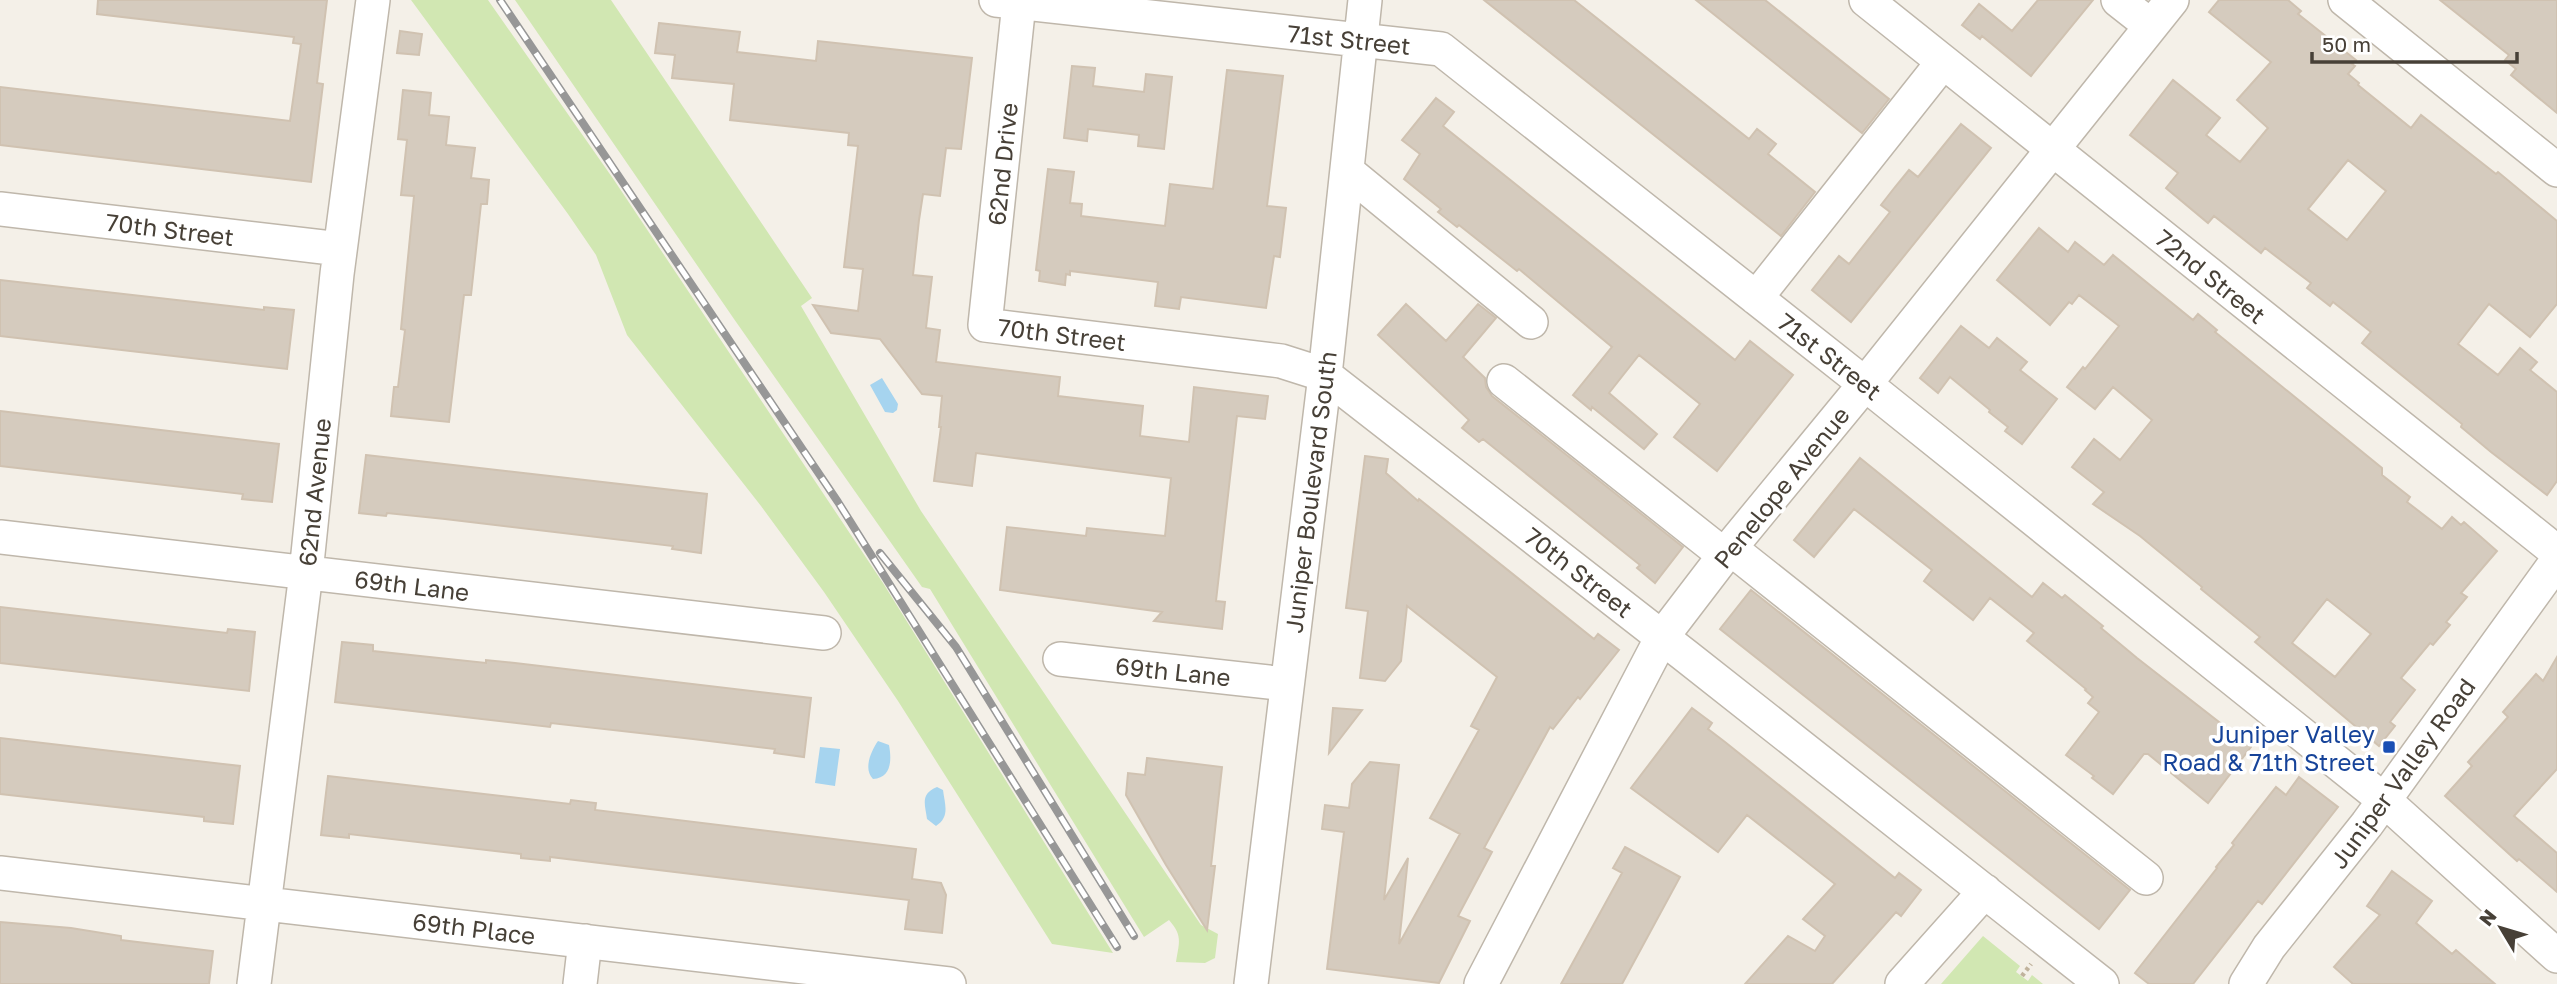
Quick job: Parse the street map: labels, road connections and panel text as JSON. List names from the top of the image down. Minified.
{"streets":{"street":["71st Street","62nd Drive","70th Street","72nd Street","Penelope Avenue","62nd Avenue","Juniper Boulevard South","69th Lane","Juniper Valley Road","69th Place"]},"crossings":[["71st Street","62nd Drive"],["71st Street","Penelope Avenue"],["71st Street","Juniper Boulevard South"],["71st Street","Juniper Valley Road"],["62nd Drive","70th Street"],["70th Street","Penelope Avenue"],["70th Street","62nd Avenue"],["70th Street","Juniper Boulevard South"],["72nd Street","Penelope Avenue"],["62nd Avenue","69th Lane"],["62nd Avenue","69th Place"],["Juniper Boulevard South","69th Lane"]],"places":{"transit":["Juniper Valley Road & 71th Street"]},"scale_bar":"50 m","north":"top left"}
